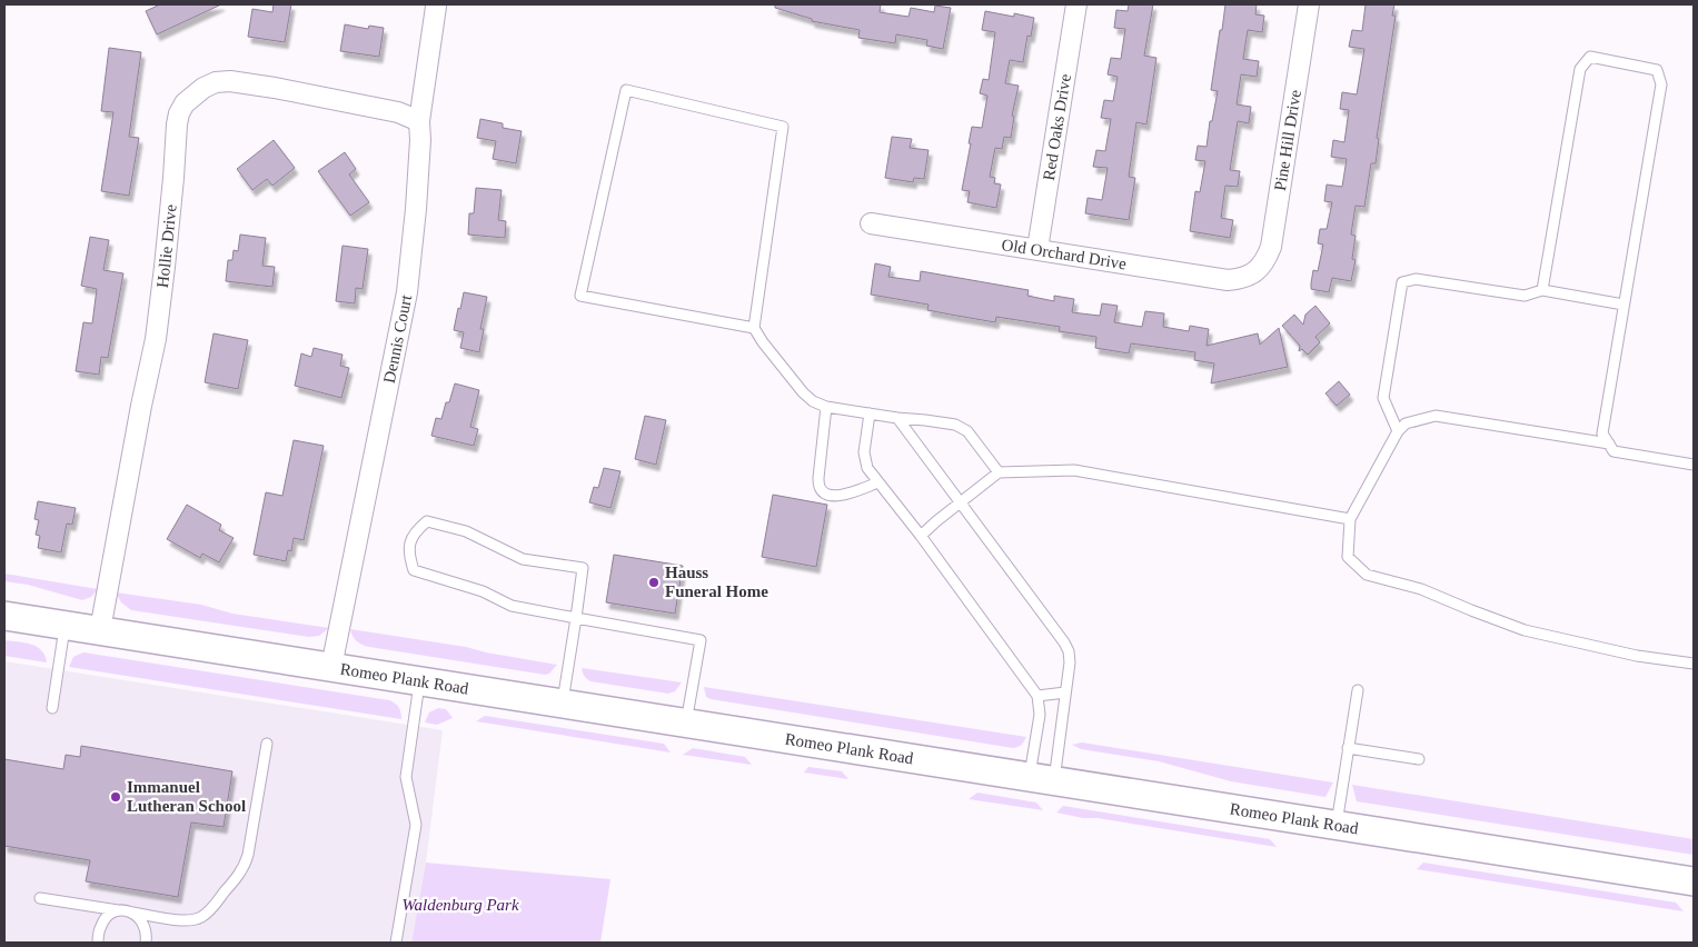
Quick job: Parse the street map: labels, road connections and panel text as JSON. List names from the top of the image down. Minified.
{"streets":{"main road":["Romeo Plank Road"],"street":["Red Oaks Drive","Pine Hill Drive","Hollie Drive","Old Orchard Drive","Dennis Court"]},"crossings":[["Red Oaks Drive","Old Orchard Drive"],["Pine Hill Drive","Old Orchard Drive"],["Hollie Drive","Dennis Court"],["Hollie Drive","Romeo Plank Road"],["Dennis Court","Romeo Plank Road"]],"parks":["Waldenburg Park"],"places":["Hauss Funeral Home","Immanuel Lutheran School"]}
